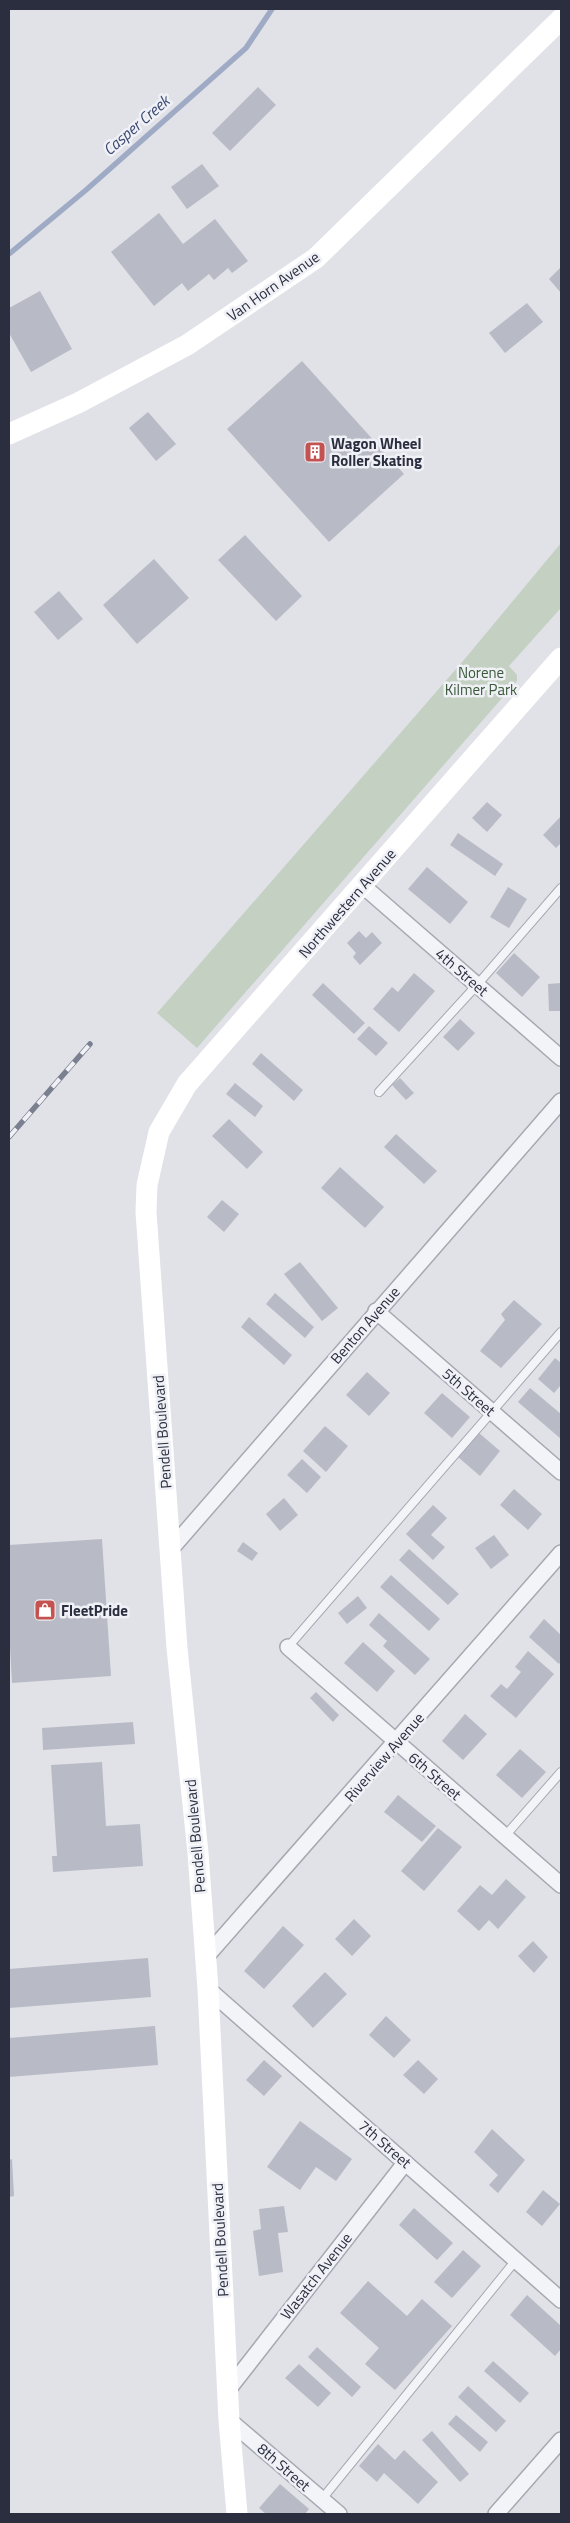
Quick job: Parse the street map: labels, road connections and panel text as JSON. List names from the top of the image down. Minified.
{"streets":{"street":["Van Horn Avenue","Northwestern Avenue","4th Street","Benton Avenue","5th Street","Pendell Boulevard","Riverview Avenue","6th Street","7th Street","Wasatch Avenue","8th Street"]},"crossings":[["Northwestern Avenue","4th Street"],["Northwestern Avenue","Pendell Boulevard"],["Benton Avenue","5th Street"],["Benton Avenue","Pendell Boulevard"],["Pendell Boulevard","Riverview Avenue"],["Pendell Boulevard","7th Street"],["Pendell Boulevard","Wasatch Avenue"],["Pendell Boulevard","8th Street"],["Riverview Avenue","6th Street"],["7th Street","Wasatch Avenue"]],"water":["Casper Creek"],"parks":["Norene Kilmer Park"],"places":{"building":["Wagon Wheel Roller Skating"],"shop":["FleetPride"]}}
